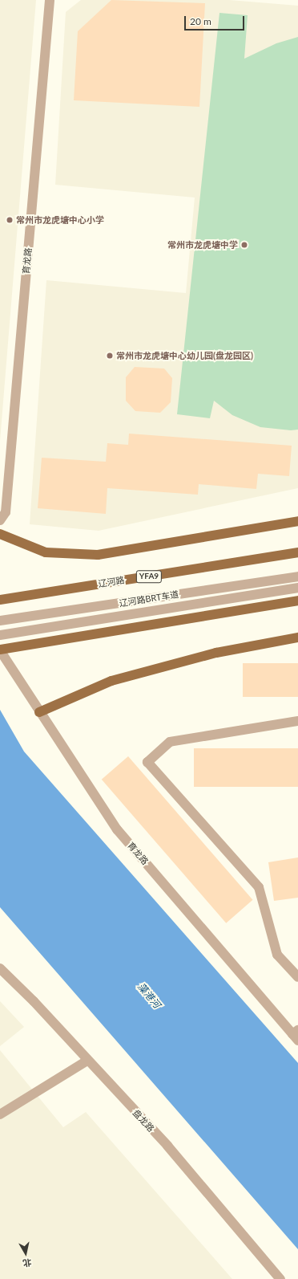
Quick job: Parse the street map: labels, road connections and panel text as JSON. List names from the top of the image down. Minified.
{"streets":{"main road":["YFA9","辽河路"],"street":["育龙路","辽河路BRT车道","盘龙路"]},"water":["藻港河"],"places":["常州市龙虎塘中心小学","常州市龙虎塘中学","常州市龙虎塘中心幼儿园(盘龙园区)"],"scale_bar":"20 m","north":"bottom"}
